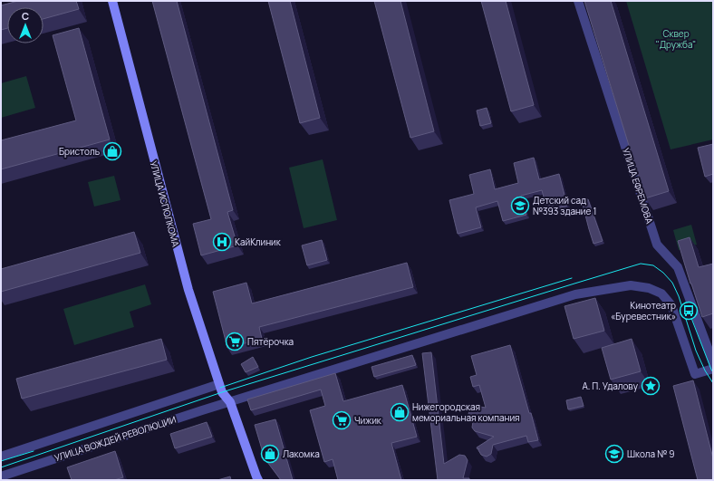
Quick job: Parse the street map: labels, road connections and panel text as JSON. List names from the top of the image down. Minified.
{"streets":{"street":["УЛИЦА ЕФРЕМОВА","УЛИЦА ИСПОЛКОМА","УЛИЦА ВОЖДЕЙ РЕВОЛЮЦИИ"]},"crossings":[["УЛИЦА ИСПОЛКОМА","УЛИЦА ВОЖДЕЙ РЕВОЛЮЦИИ"]],"parks":["Сквер \"Дружба\""],"places":{"shop":["Бристоль","Нижегородская мемориальная компания","Лакомка"],"school or university":["Детский сад №393 здание 1","Школа № 9"],"hospital":["КайКлиник"],"bus stop":["Кинотеатр «Буревестник»"],"supermarket":["Пятёрочка","Чижик"],"place":["А. П. Удалову"]},"north":"top"}
